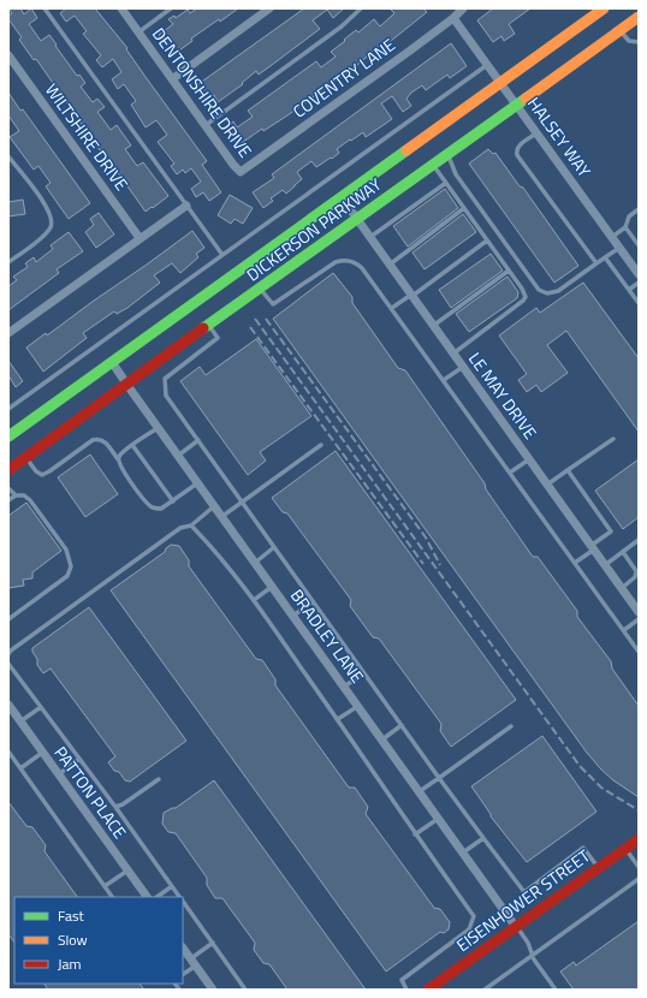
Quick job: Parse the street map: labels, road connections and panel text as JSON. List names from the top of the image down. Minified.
{"streets":{"main road":["DICKERSON PARKWAY","EISENHOWER STREET"],"street":["COVENTRY LANE","DENTONSHIRE DRIVE","WILTSHIRE DRIVE","HALSEY WAY","LE MAY DRIVE","BRADLEY LANE","PATTON PLACE"]},"crossings":[["COVENTRY LANE","DENTONSHIRE DRIVE"],["COVENTRY LANE","HALSEY WAY"],["HALSEY WAY","DICKERSON PARKWAY"],["DICKERSON PARKWAY","LE MAY DRIVE"],["DICKERSON PARKWAY","BRADLEY LANE"],["BRADLEY LANE","EISENHOWER STREET"]],"legend":["Fast","Slow","Jam"]}
